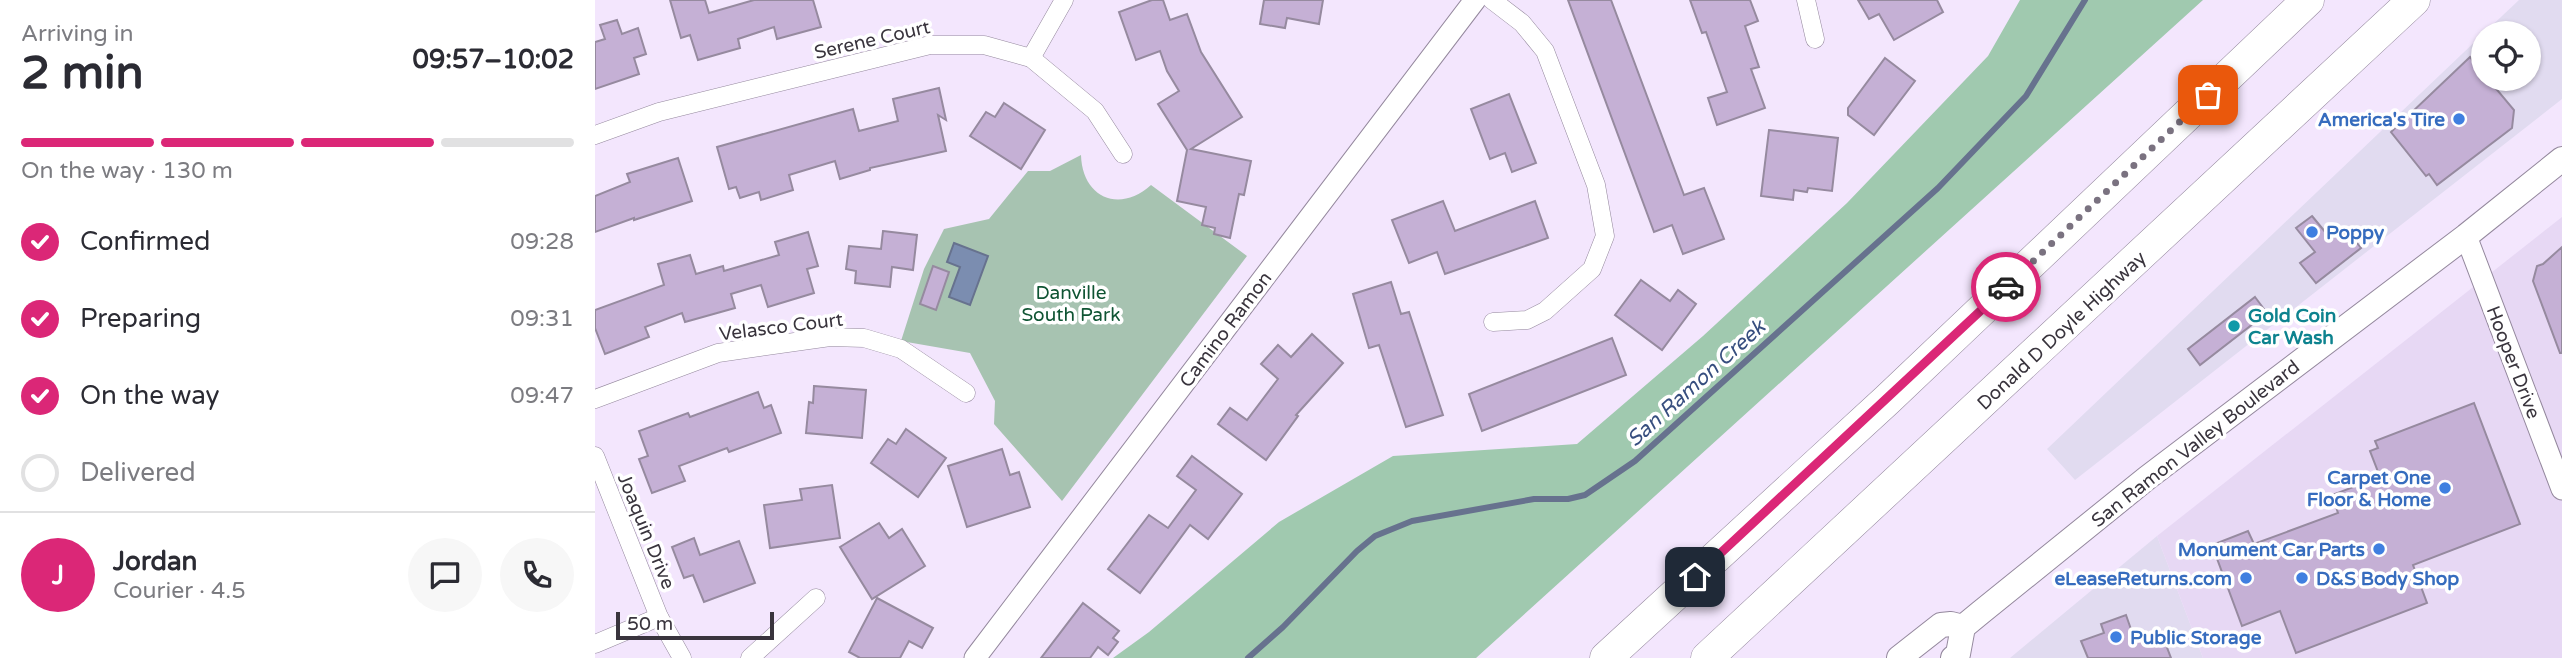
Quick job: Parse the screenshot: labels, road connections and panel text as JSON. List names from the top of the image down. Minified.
{"streets":{"highway":["Donald D Doyle Highway"],"main road":["San Ramon Valley Boulevard"],"street":["Serene Court","Velasco Court","Camino Ramon","Hooper Drive","Joaquin Drive"]},"crossings":[["Hooper Drive","San Ramon Valley Boulevard"]],"water":["San Ramon Creek"],"parks":["Danville South Park"],"places":["America's Tire","Poppy","Gold Coin Car Wash","Carpet One Floor & Home","Monument Car Parts","eLeaseReturns.com","D&S Body Shop","Public Storage"],"scale_bar":"50 m","page":{"heading":["2 min","Arriving in","09:57–10:02"],"panel":["Jordan","Courier · 4.5"],"bar":"On the way · 130 m","list":[["Confirmed","09:28"],["Preparing","09:31"],["On the way","09:47"],"Delivered"],"round":"J","scale":"50 m"}}
